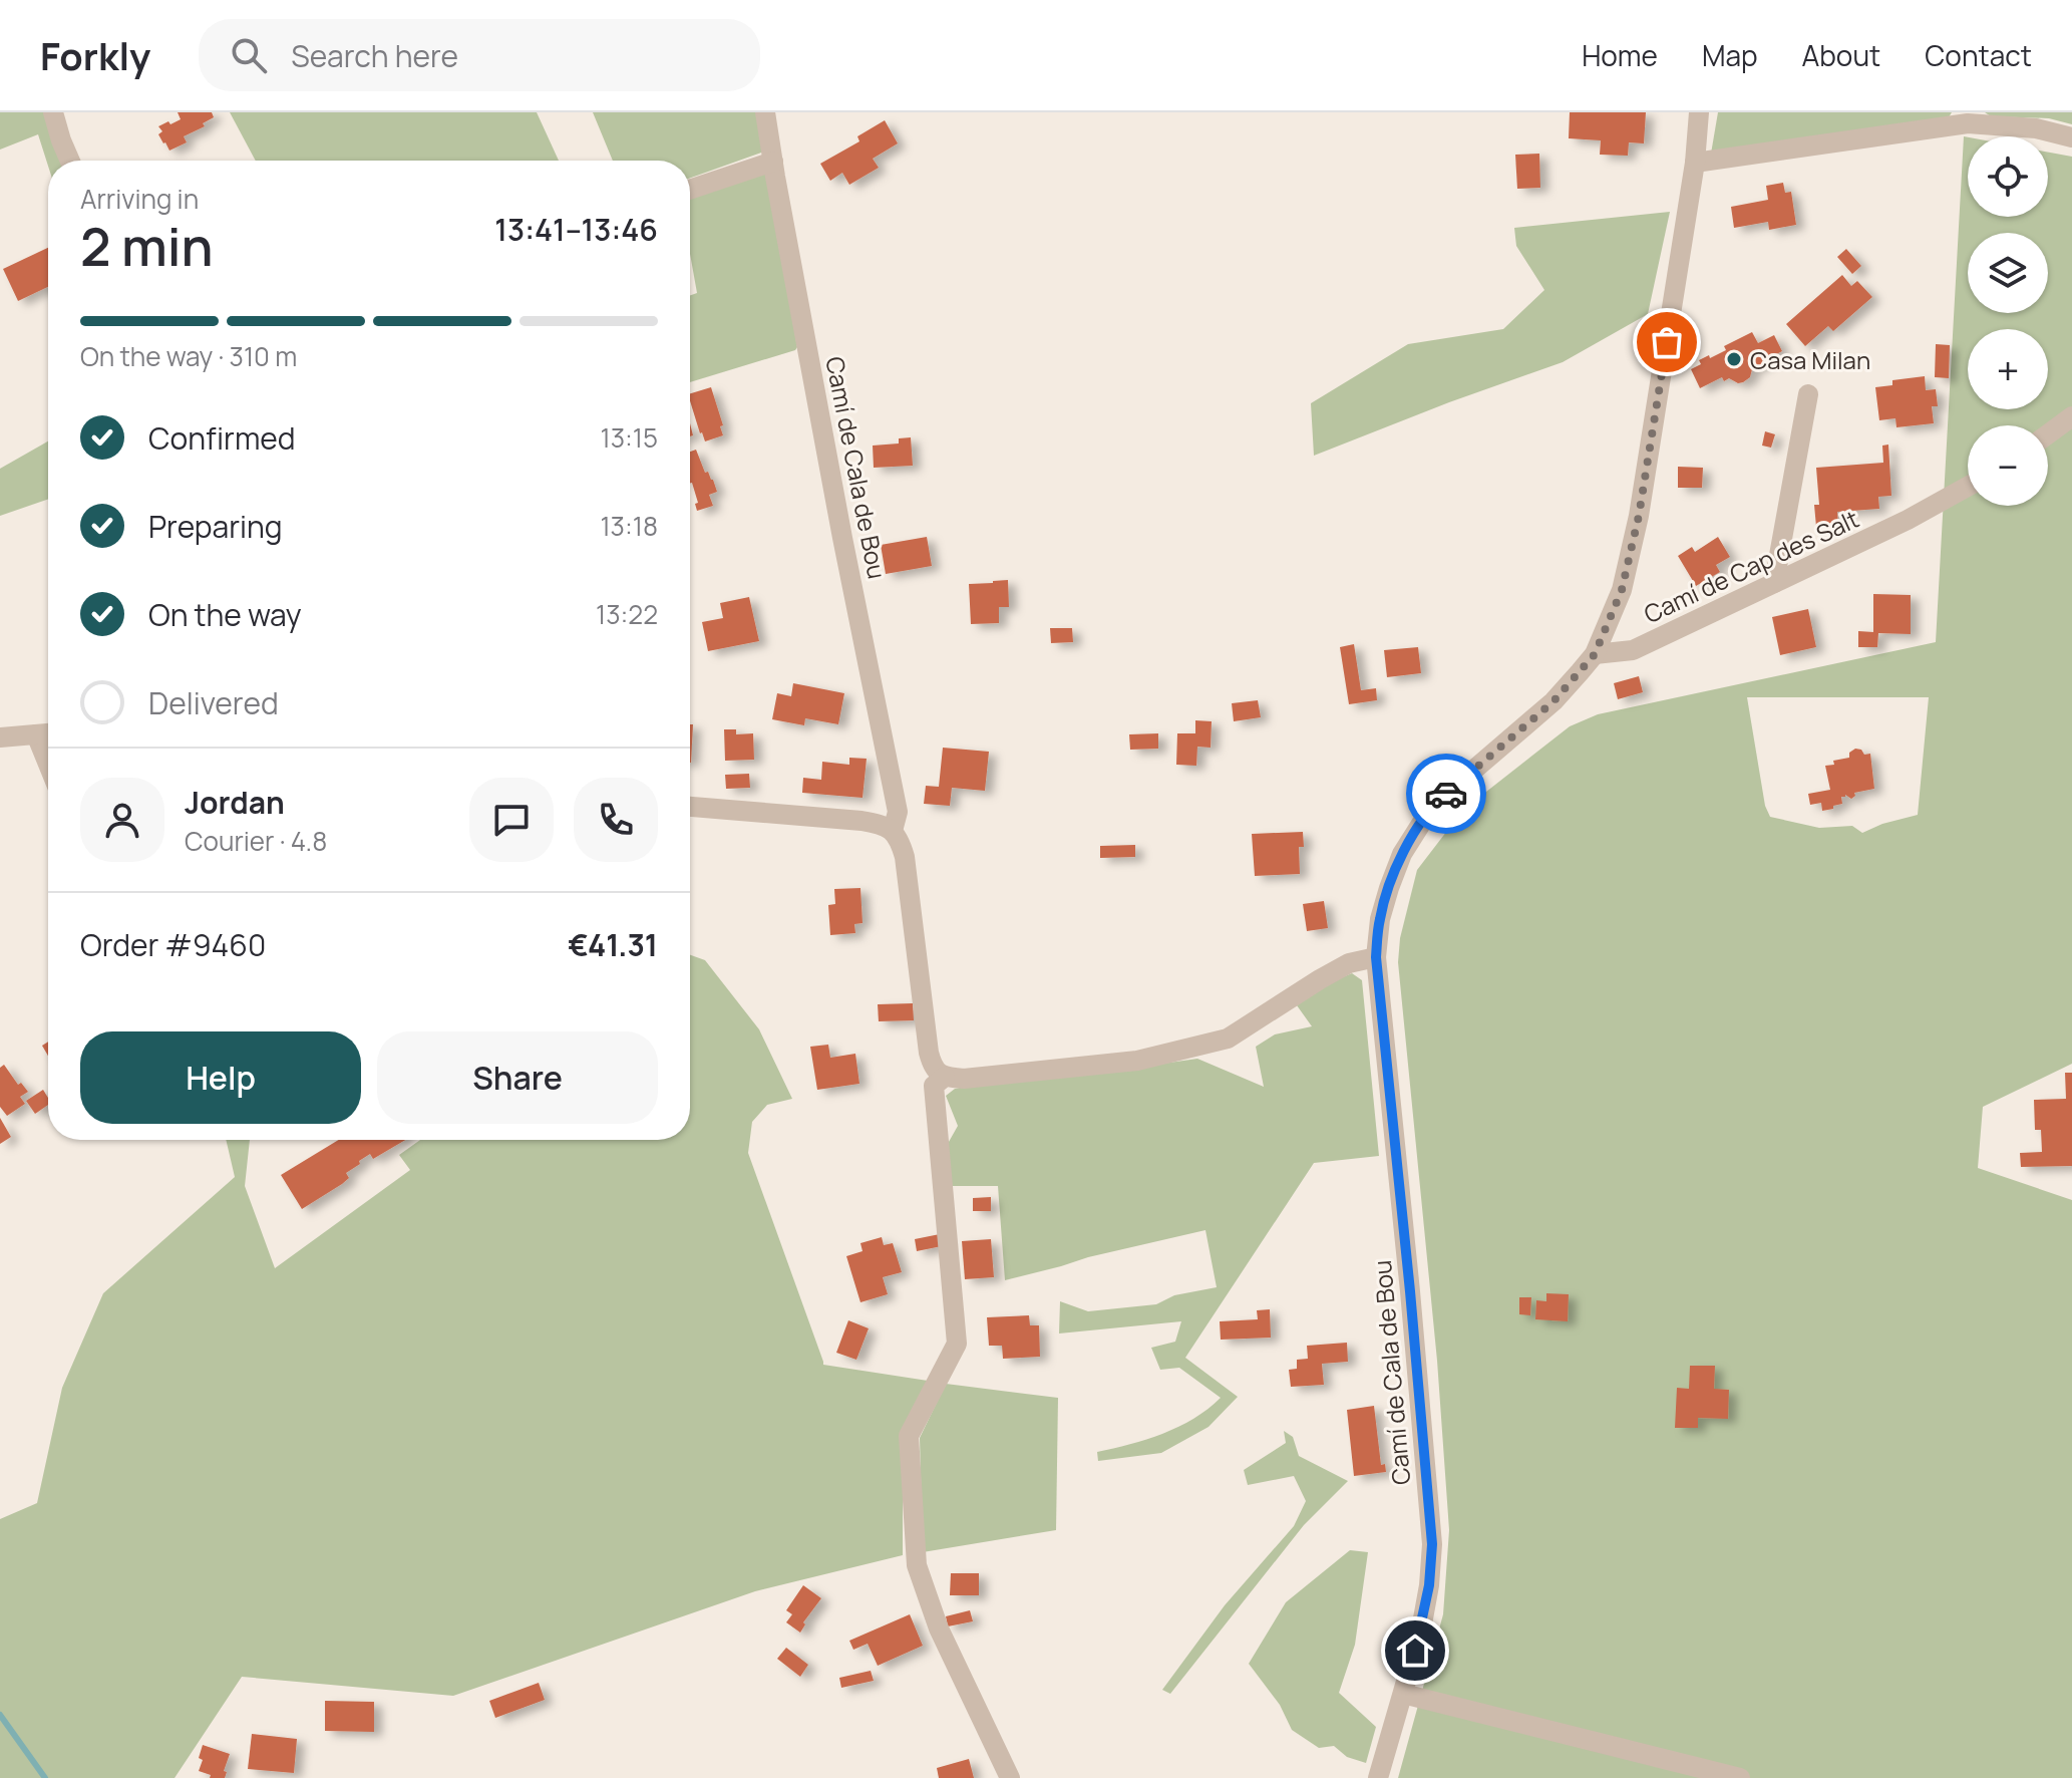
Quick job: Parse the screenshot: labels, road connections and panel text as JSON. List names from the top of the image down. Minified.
{"streets":{"street":["Camí de Cala de Bou","Camí de Cap des Salt"]},"places":["Casa Milan"],"page":{"header":"Forkly","search":"Search here","nav":["Home","Map","About","Contact"],"map_buttons":["+","−"],"heading":["2 min","Arriving in","13:41–13:46"],"panel":["Jordan","Courier · 4.8","Order #9460","€41.31"],"bar":"On the way · 310 m","list":[["Confirmed","13:15"],["Preparing","13:18"],["On the way","13:22"],"Delivered"],"buttons":["Help","Share"]}}
